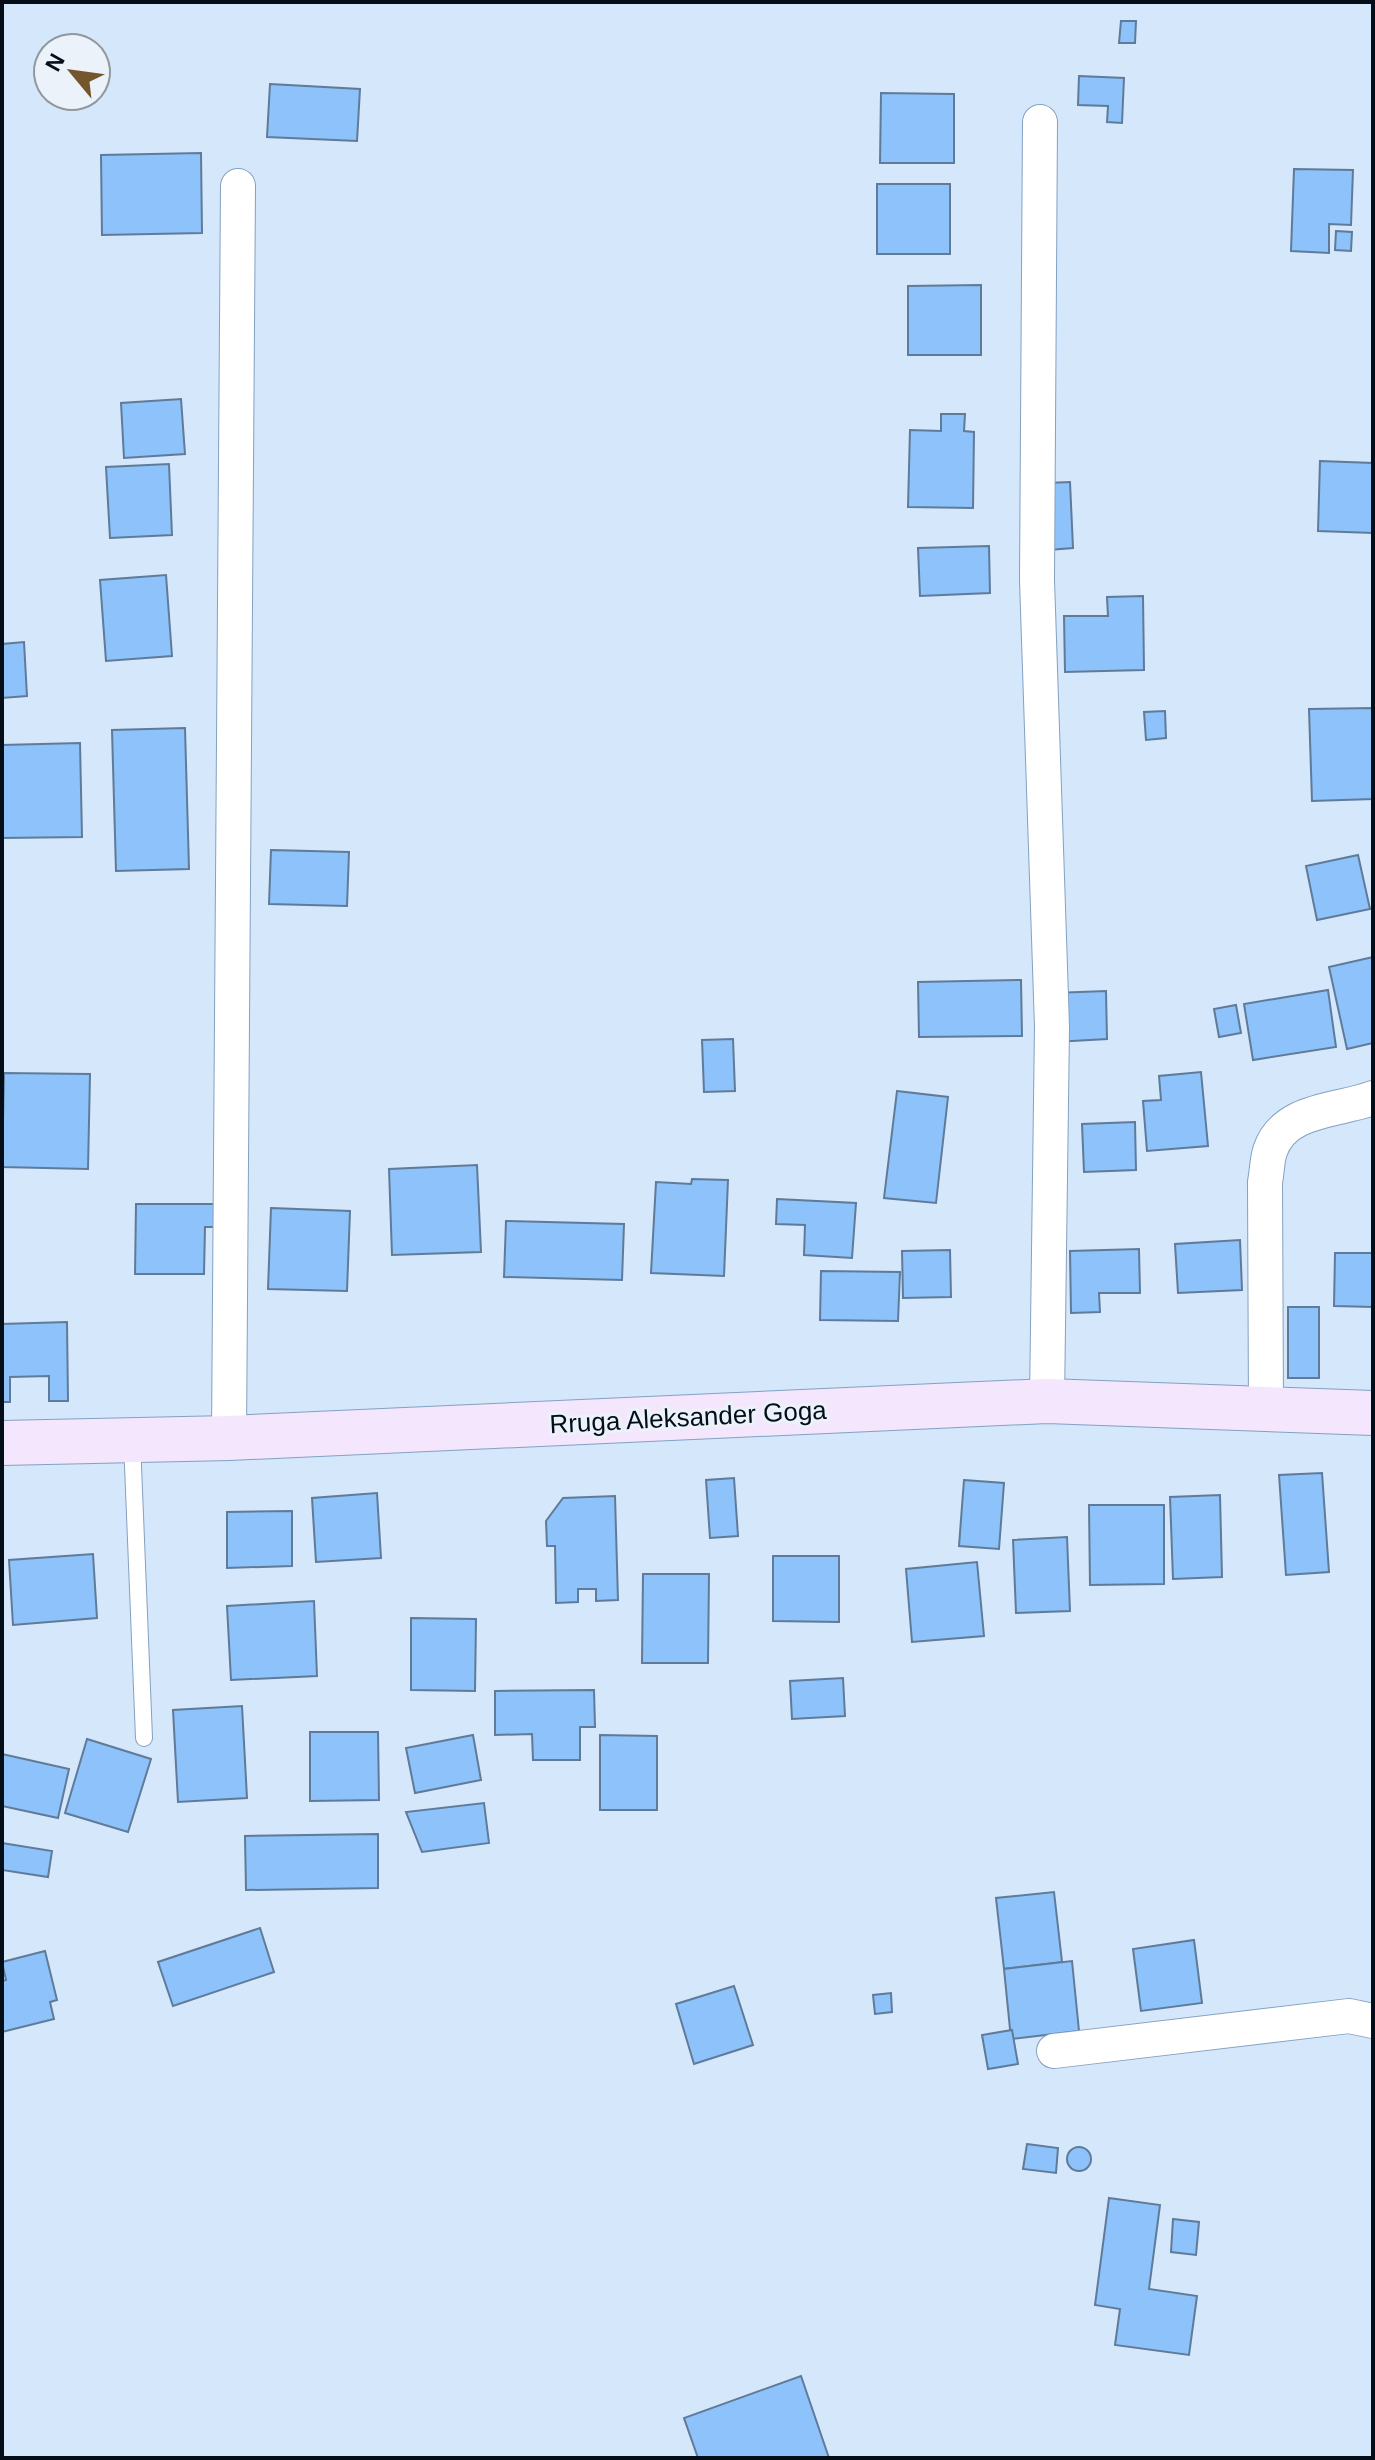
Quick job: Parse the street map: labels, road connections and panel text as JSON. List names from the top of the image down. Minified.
{"streets":{"main road":["Rruga Aleksander Goga"]},"north":"top left"}
